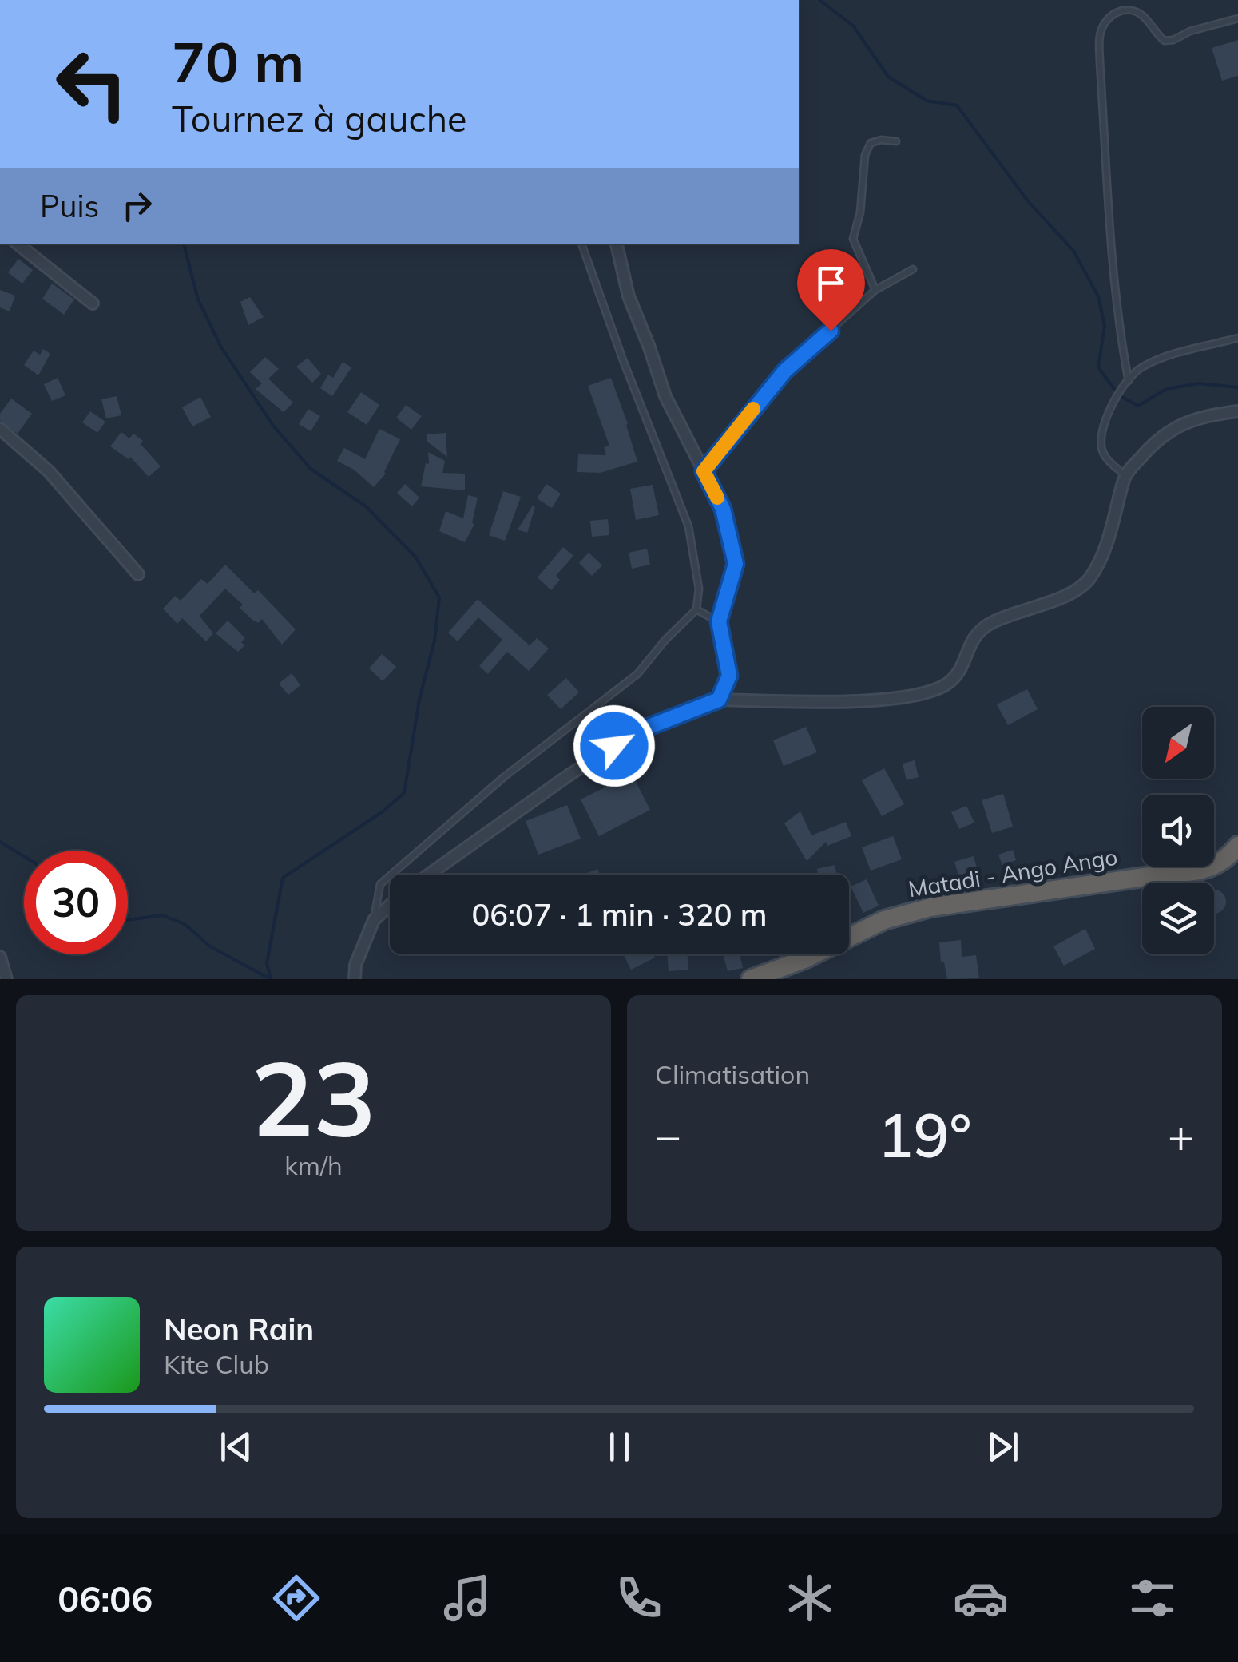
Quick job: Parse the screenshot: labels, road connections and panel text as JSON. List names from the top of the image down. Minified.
{"streets":{"highway":["Matadi - Ango Ango"]},"north":"bottom left","page":{"turn":["70 m","Tournez à gauche"],"then":"Puis","limit":"30","trip":"06:07 · 1 min · 320 m","tile":[["23","km/h"],"Climatisation"],"heat":["−","19°","+"],"song":["Neon Rain","Kite Club"],"tabs":"06:06"}}
